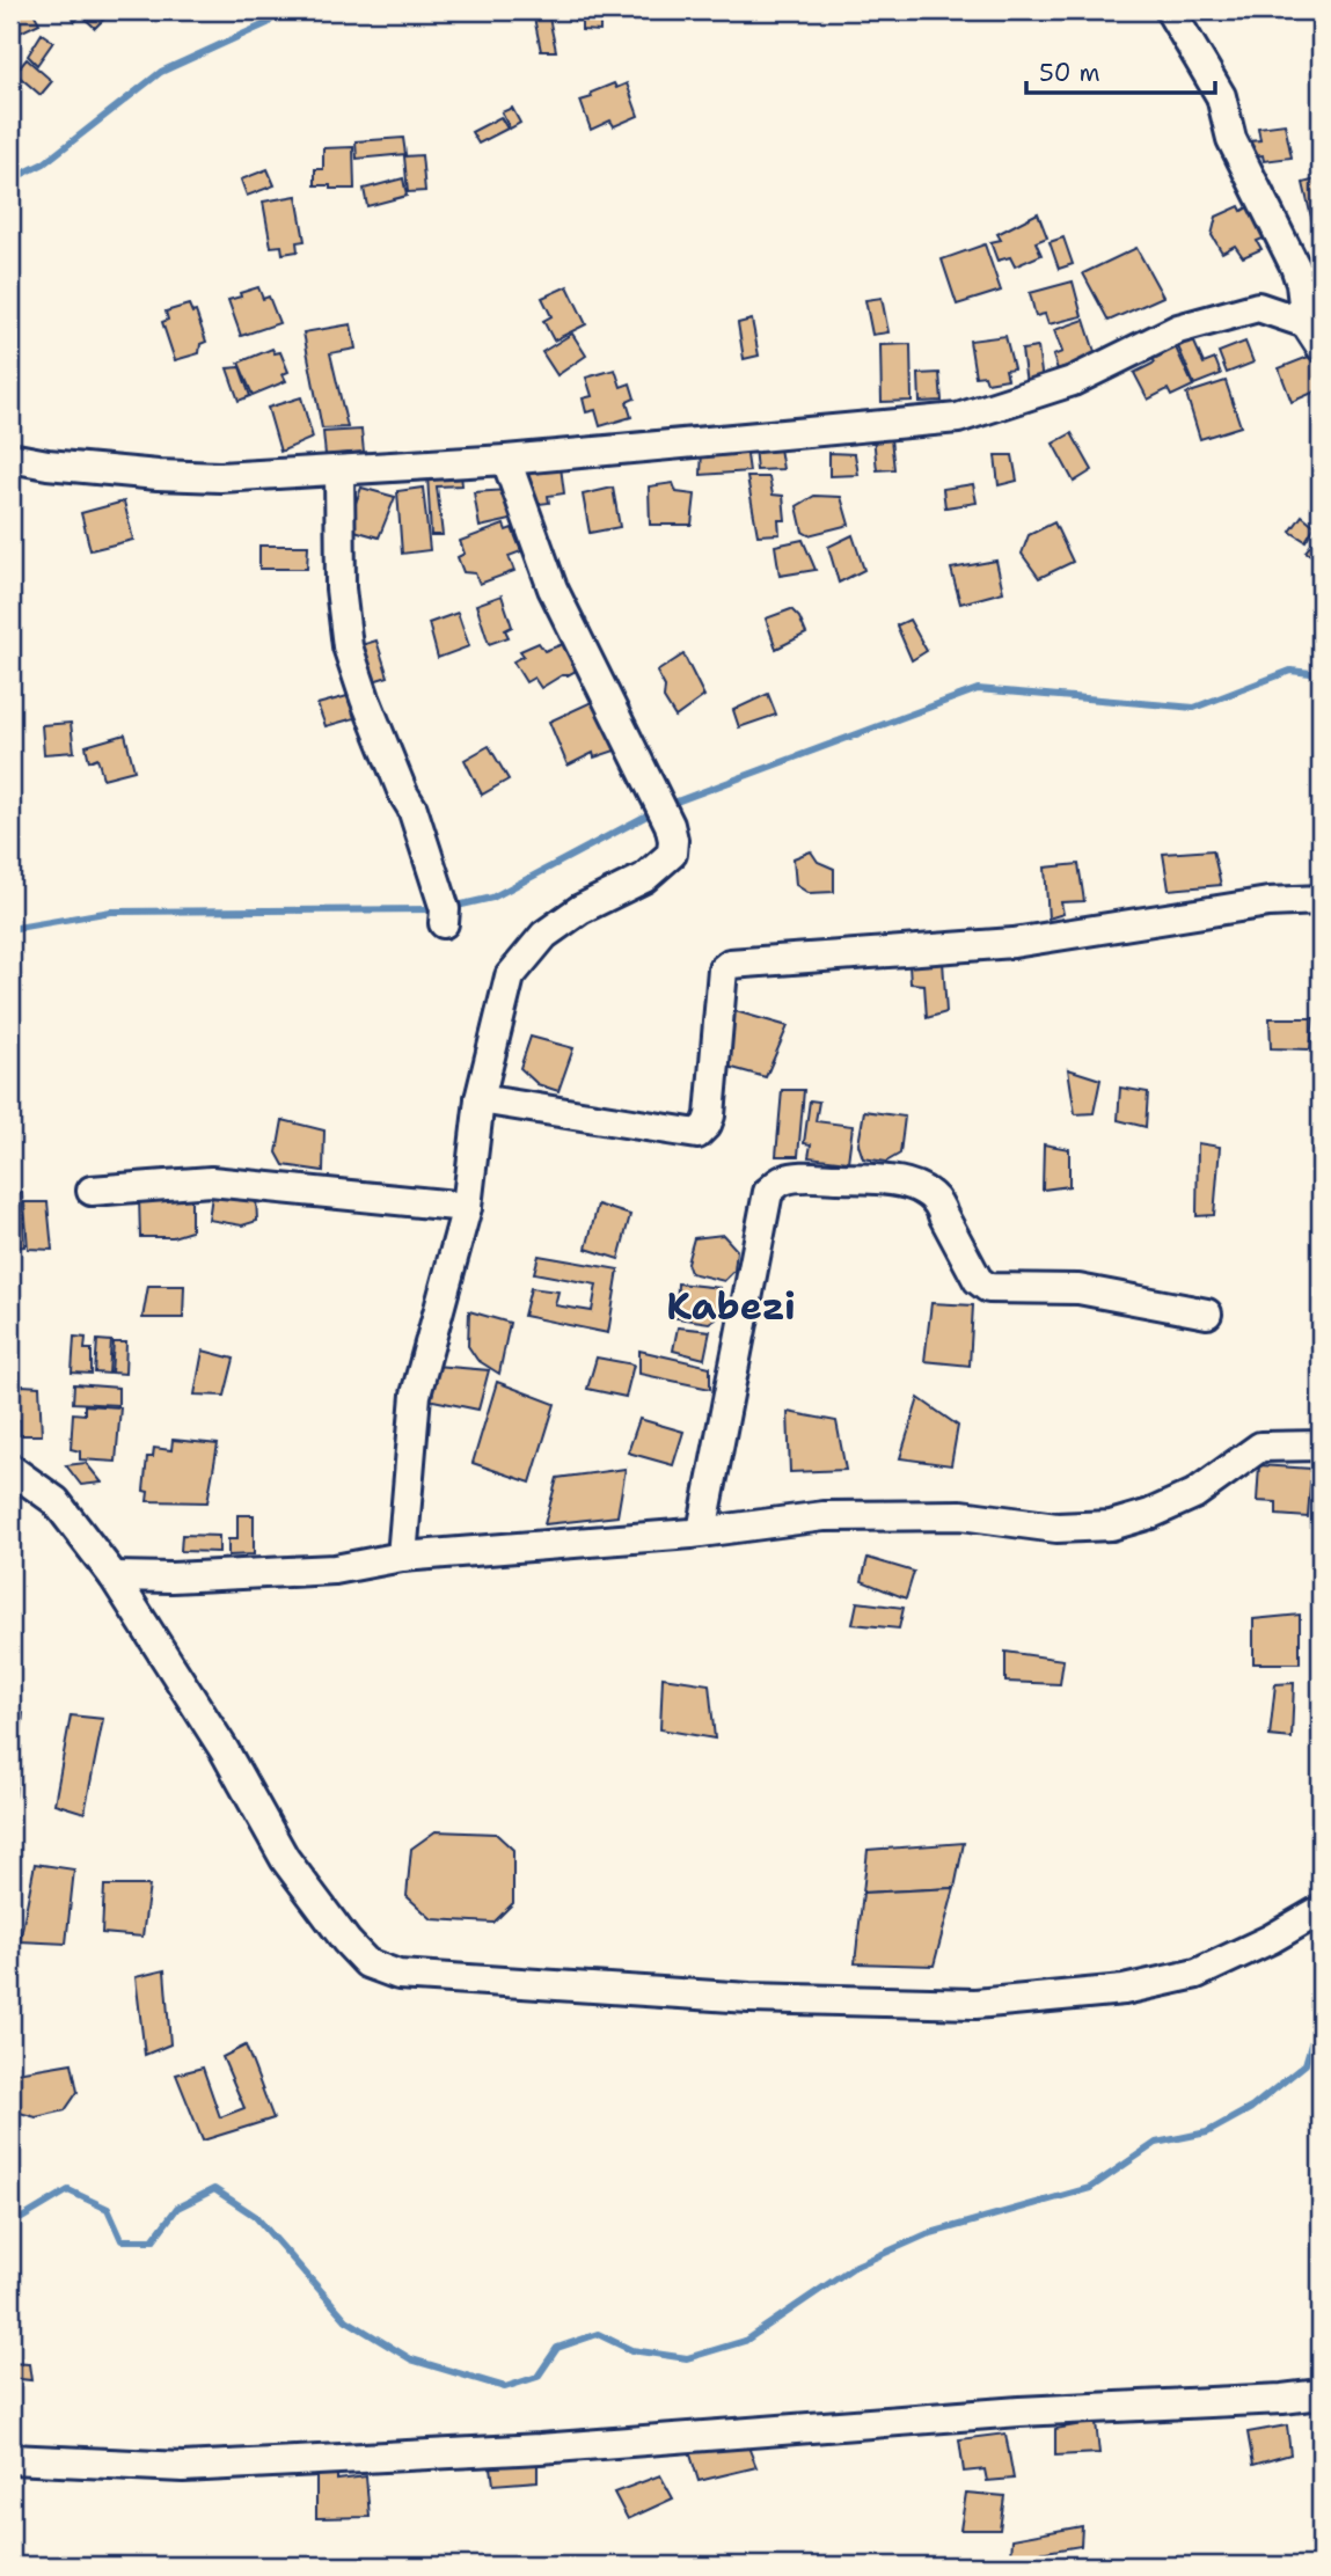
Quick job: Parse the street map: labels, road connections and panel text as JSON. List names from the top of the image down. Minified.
{"districts":["Kabezi"],"scale_bar":"50 m"}
